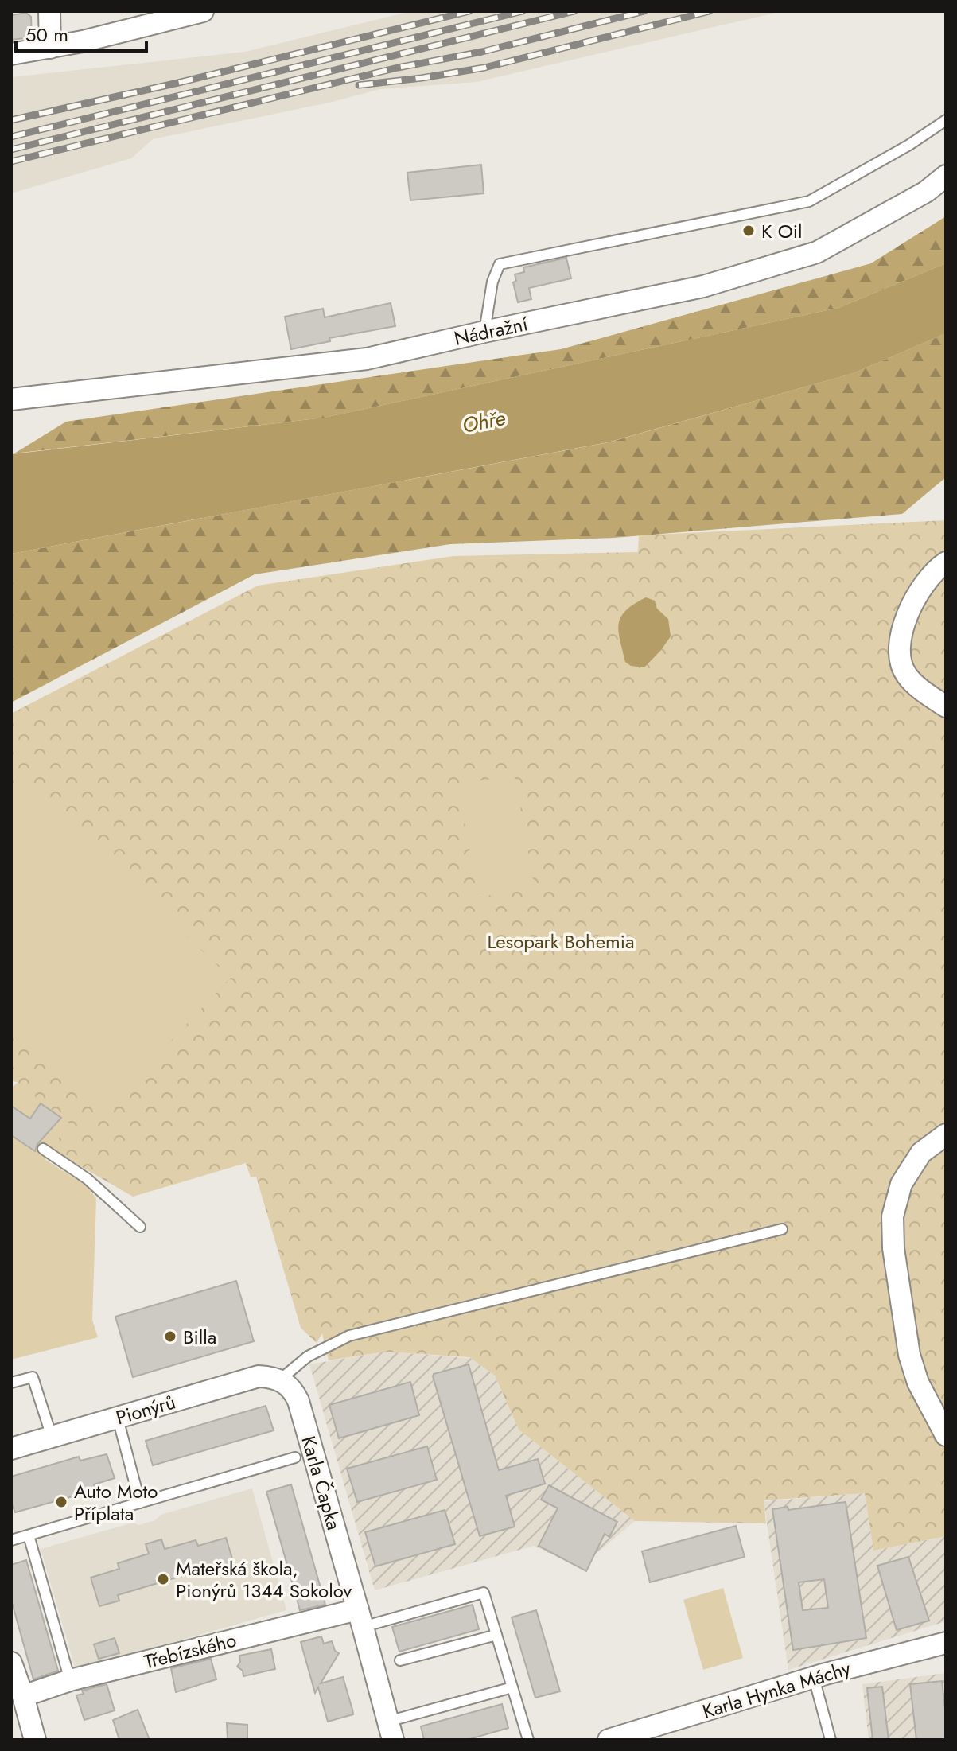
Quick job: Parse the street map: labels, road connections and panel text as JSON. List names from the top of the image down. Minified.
{"streets":{"street":["Nádražní","Pionýrů","Karla Čapka","Třebízského","Karla Hynka Máchy"]},"crossings":[["Pionýrů","Karla Čapka"],["Karla Čapka","Třebízského"]],"water":["Ohře"],"parks":["Lesopark Bohemia"],"places":["K Oil","Billa","Auto Moto Příplata","Mateřská škola, Pionýrů 1344 Sokolov"],"scale_bar":"50 m"}
